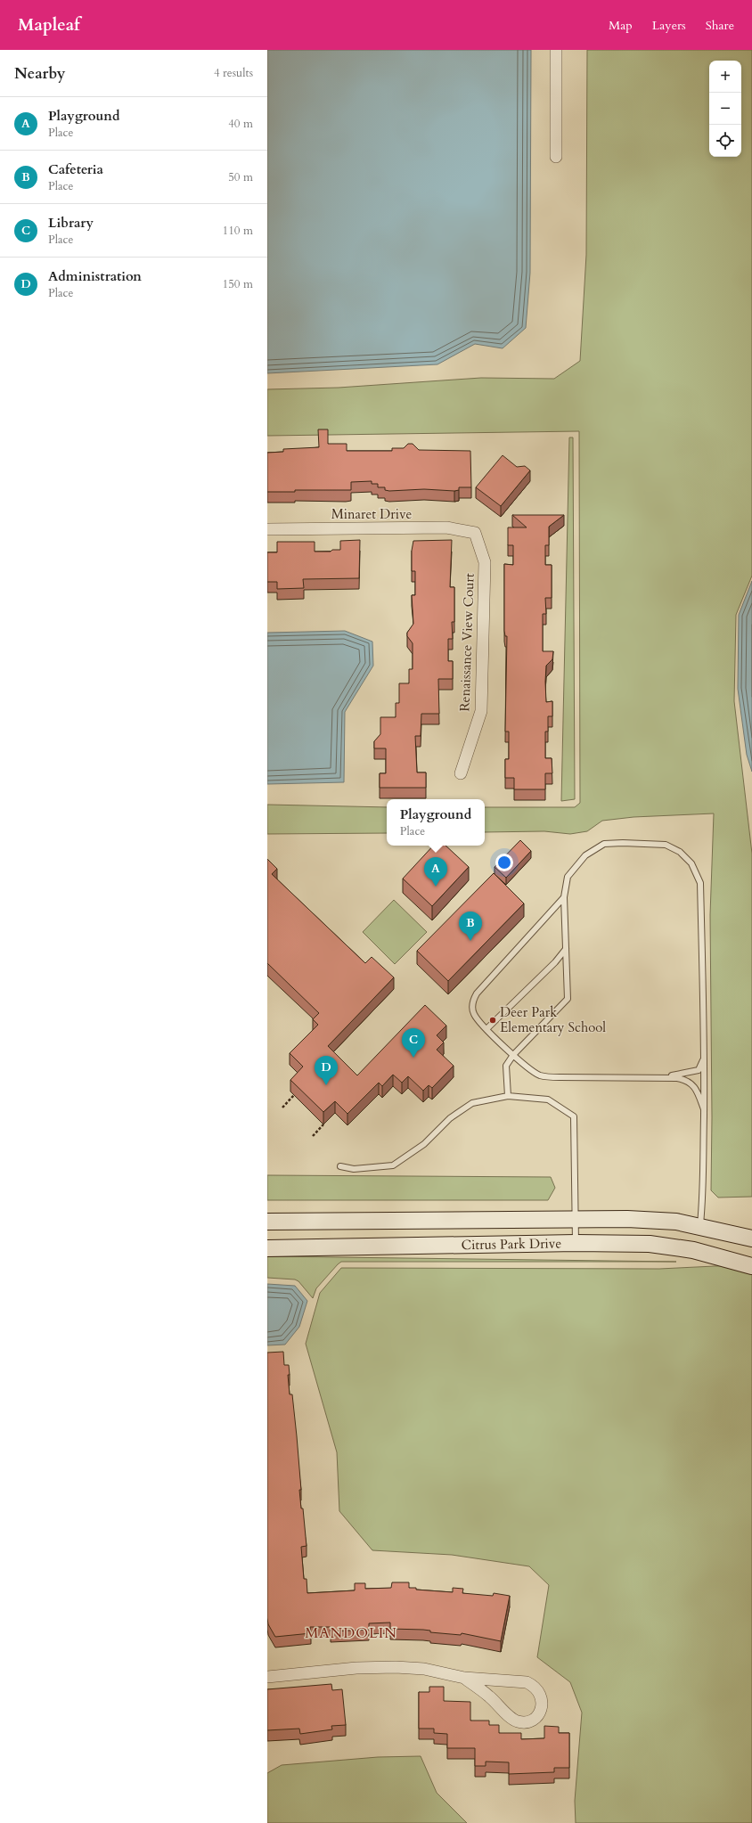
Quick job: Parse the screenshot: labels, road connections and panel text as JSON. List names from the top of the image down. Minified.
{"streets":{"street":["Minaret Drive","Renaissance View Court","Citrus Park Drive"]},"crossings":[["Minaret Drive","Renaissance View Court"]],"districts":["MANDOLIN"],"places":["Deer Park Elementary School"],"page":{"header":"Mapleaf","nav":["Map","Layers","Share"],"heading":["Nearby","4 results"],"map_buttons":["+","−"],"list":[{"mark":"A","name":"Playground","note":"Place","value":"40 m"},{"mark":"B","name":"Cafeteria","note":"Place","value":"50 m"},{"mark":"C","name":"Library","note":"Place","value":"110 m"},{"mark":"D","name":"Administration","note":"Place","value":"150 m"}],"popup":["Playground","Place"],"pins":["A","B","C","D"]}}
